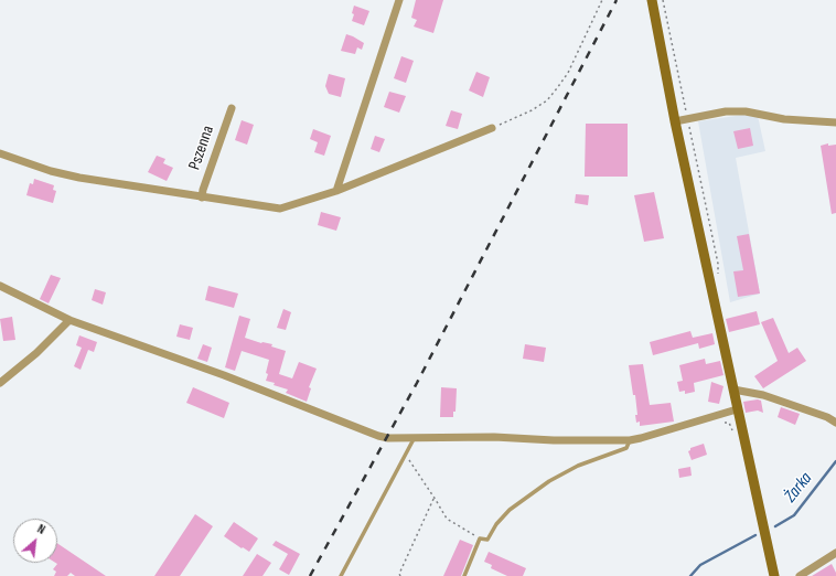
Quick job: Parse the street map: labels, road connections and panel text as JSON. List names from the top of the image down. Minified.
{"streets":{"street":["Pszenna"]},"water":["Żarka"],"north":"top right"}
